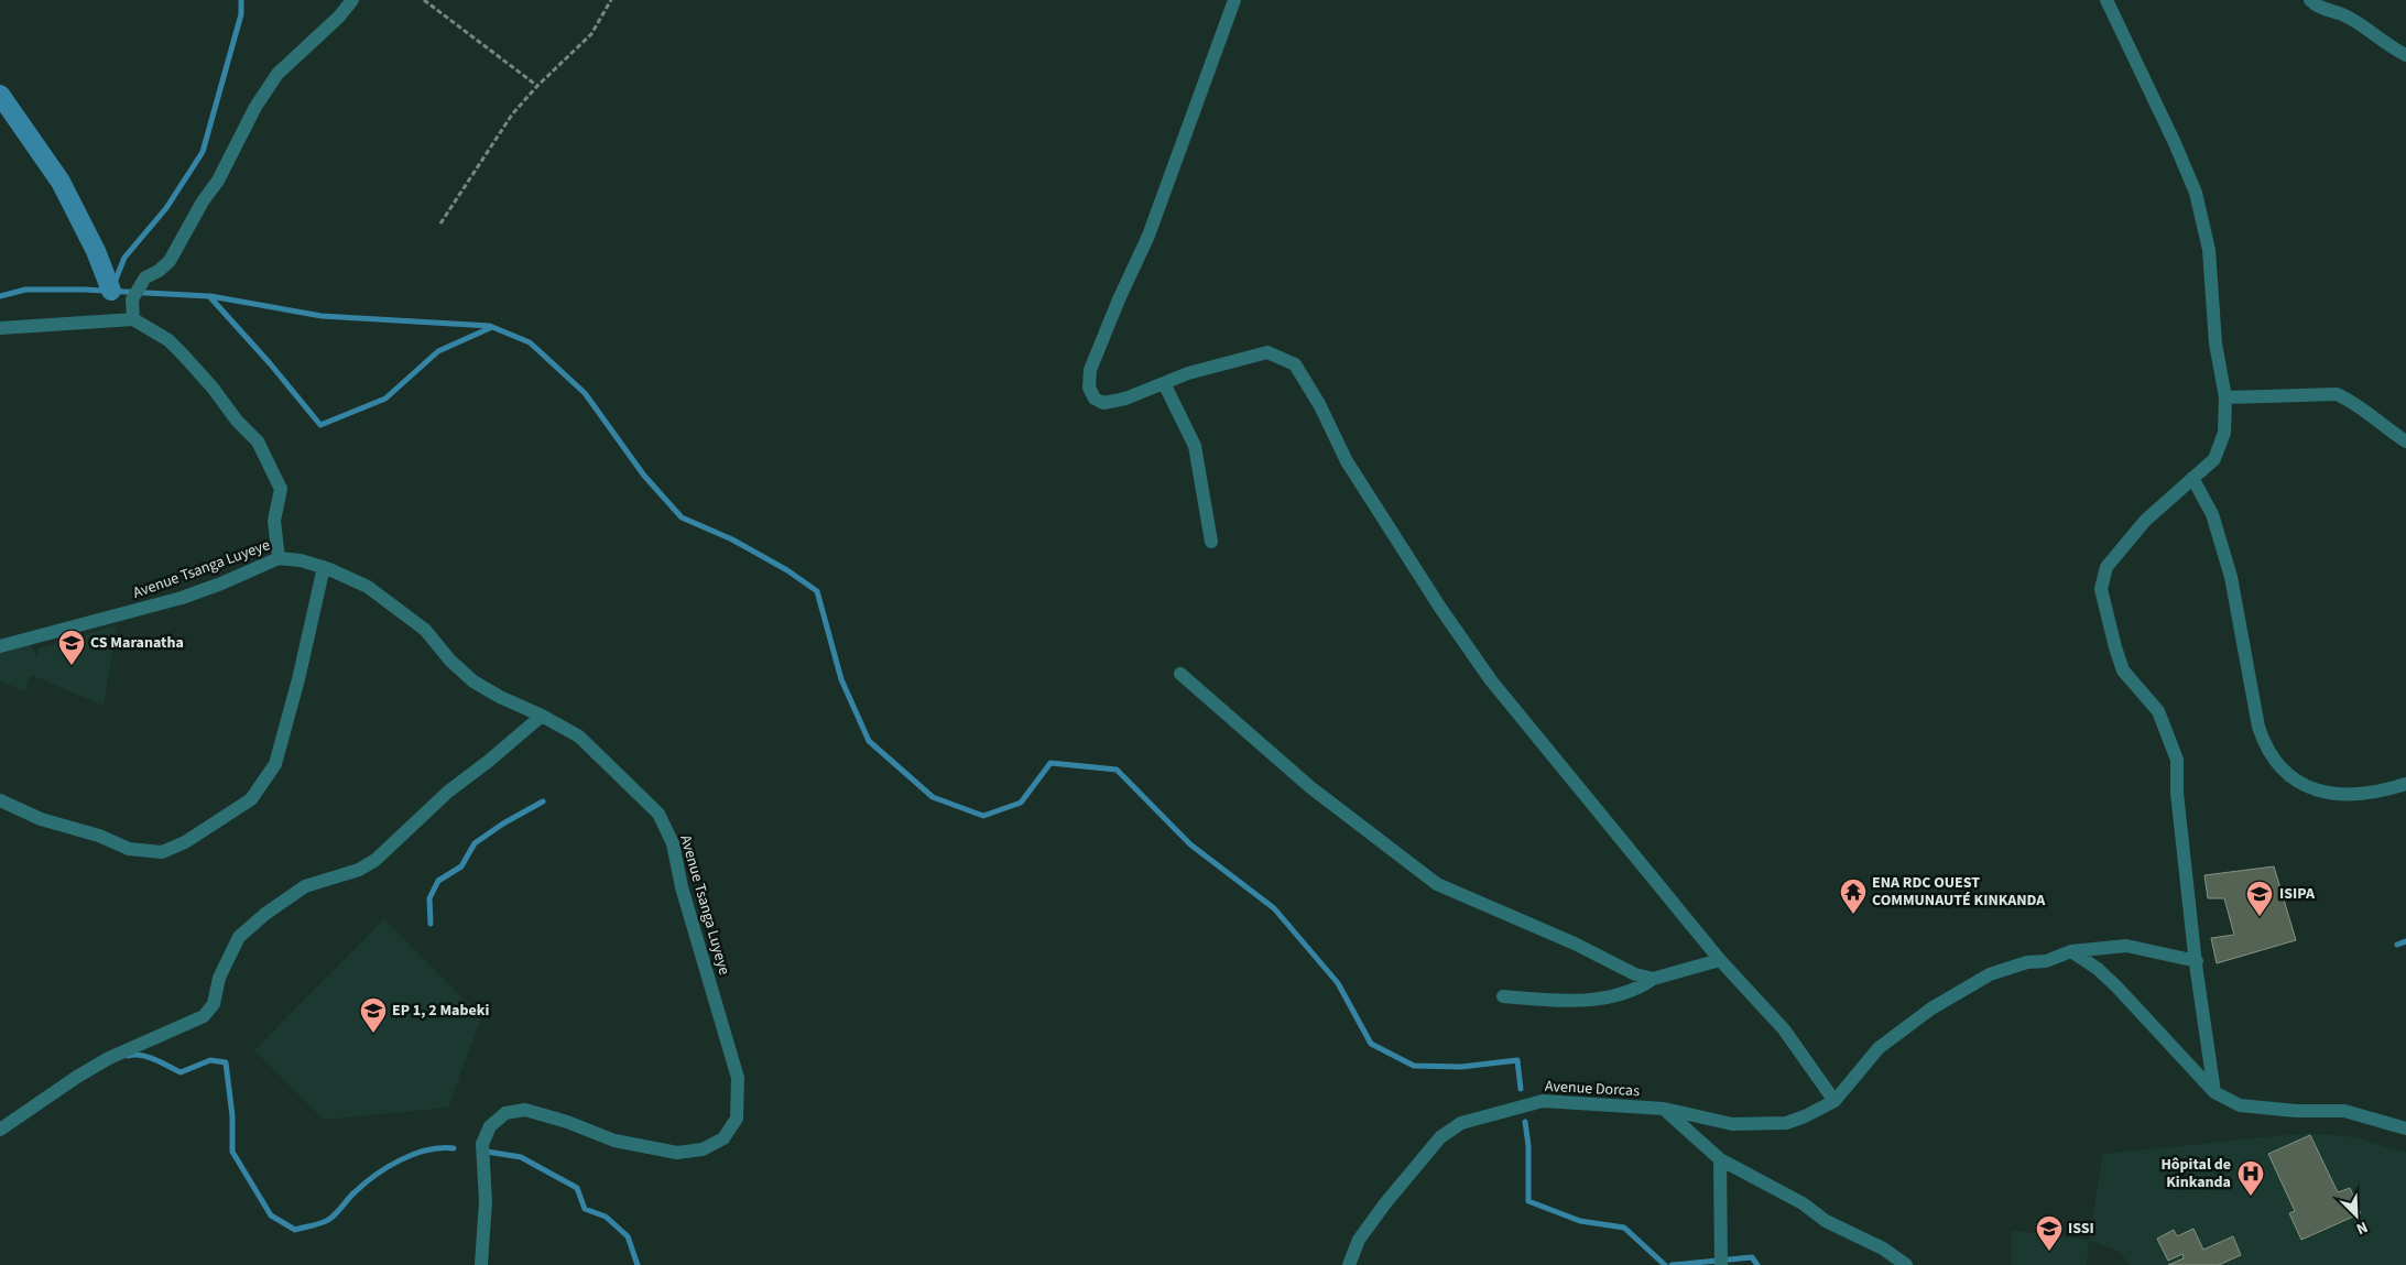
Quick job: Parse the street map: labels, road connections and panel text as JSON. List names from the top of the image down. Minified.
{"streets":{"street":["Avenue Tsanga Luyeye","Avenue Dorcas"]},"places":{"school or university":["CS Maranatha","ISIPA","EP 1, 2 Mabeki","ISSI"],"temple":["ENA RDC OUEST COMMUNAUTÉ KINKANDA"],"hospital":["Hôpital de Kinkanda"]},"north":"bottom right"}
